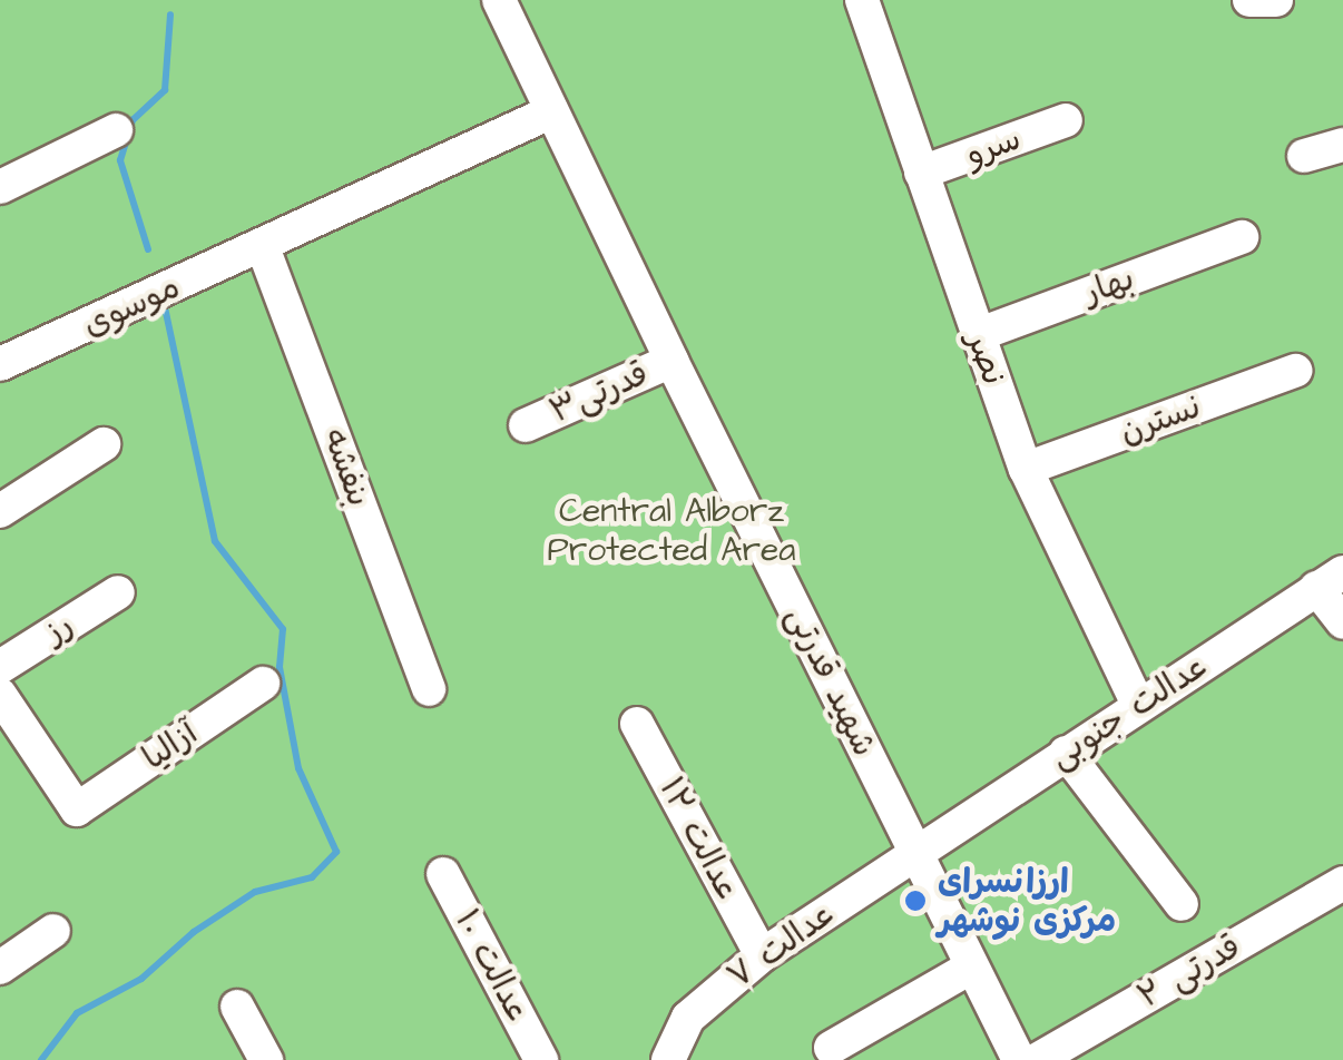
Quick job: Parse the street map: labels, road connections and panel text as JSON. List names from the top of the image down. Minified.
{"streets":{"street":["سرو","بهار","موسوی","نصر","قدرتی۳","نسترن","بنفشه","رز","شهید قدرتی","عدالت جنوبی","آزالیا","عدالت ۱۲","۷ عدالت","عدالت ۱۰","قدرتی ۲"]},"crossings":[["سرو","نصر"],["بهار","نصر"],["موسوی","بنفشه"],["موسوی","شهید قدرتی"],["نصر","نسترن"],["نصر","عدالت جنوبی"],["قدرتی۳","شهید قدرتی"],["شهید قدرتی","عدالت جنوبی"],["شهید قدرتی","۷ عدالت"],["عدالت جنوبی","۷ عدالت"],["عدالت ۱۲","۷ عدالت"]],"parks":["Central Alborz Protected Area"],"places":["ارزانسرای مرکزی نوشهر"]}
